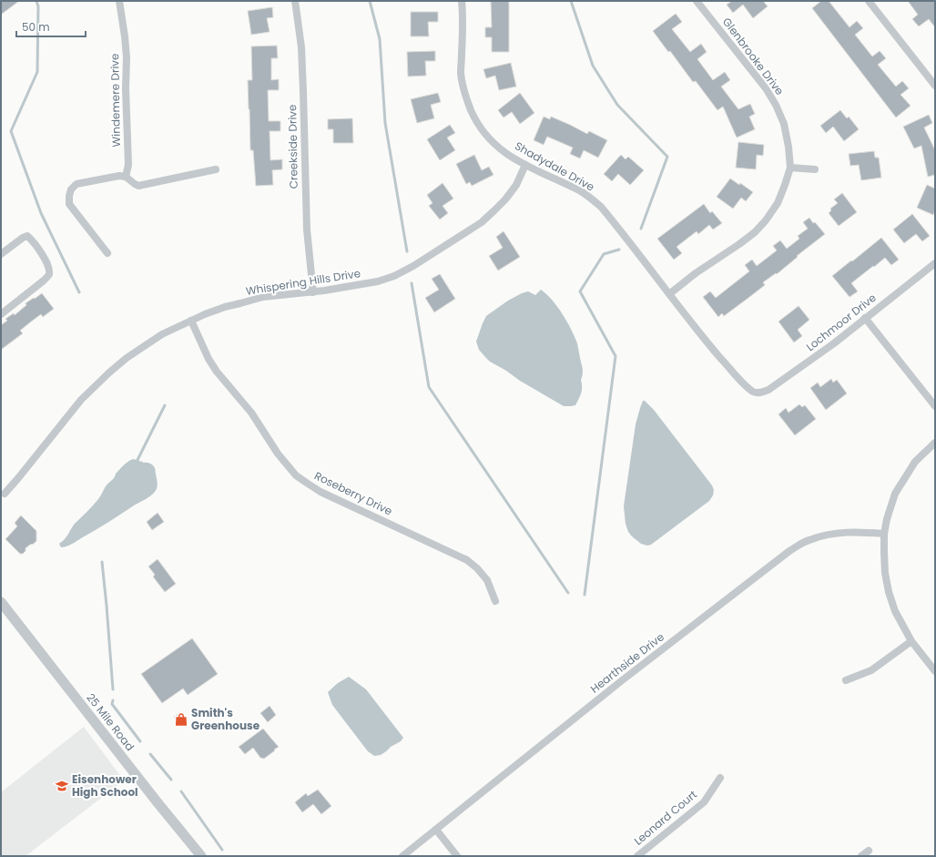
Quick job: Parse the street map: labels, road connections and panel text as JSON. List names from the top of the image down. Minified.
{"streets":{"street":["Glenbrooke Drive","Windemere Drive","Creekside Drive","Shadydale Drive","Whispering Hills Drive","Lochmoor Drive","Roseberry Drive","Hearthside Drive","25 Mile Road","Leonard Court"]},"crossings":[["Glenbrooke Drive","Shadydale Drive"],["Creekside Drive","Whispering Hills Drive"],["Shadydale Drive","Whispering Hills Drive"],["Shadydale Drive","Lochmoor Drive"],["Whispering Hills Drive","Roseberry Drive"]],"places":{"shop":["Smith's Greenhouse"],"school or university":["Eisenhower High School"]},"scale_bar":"50 m"}
